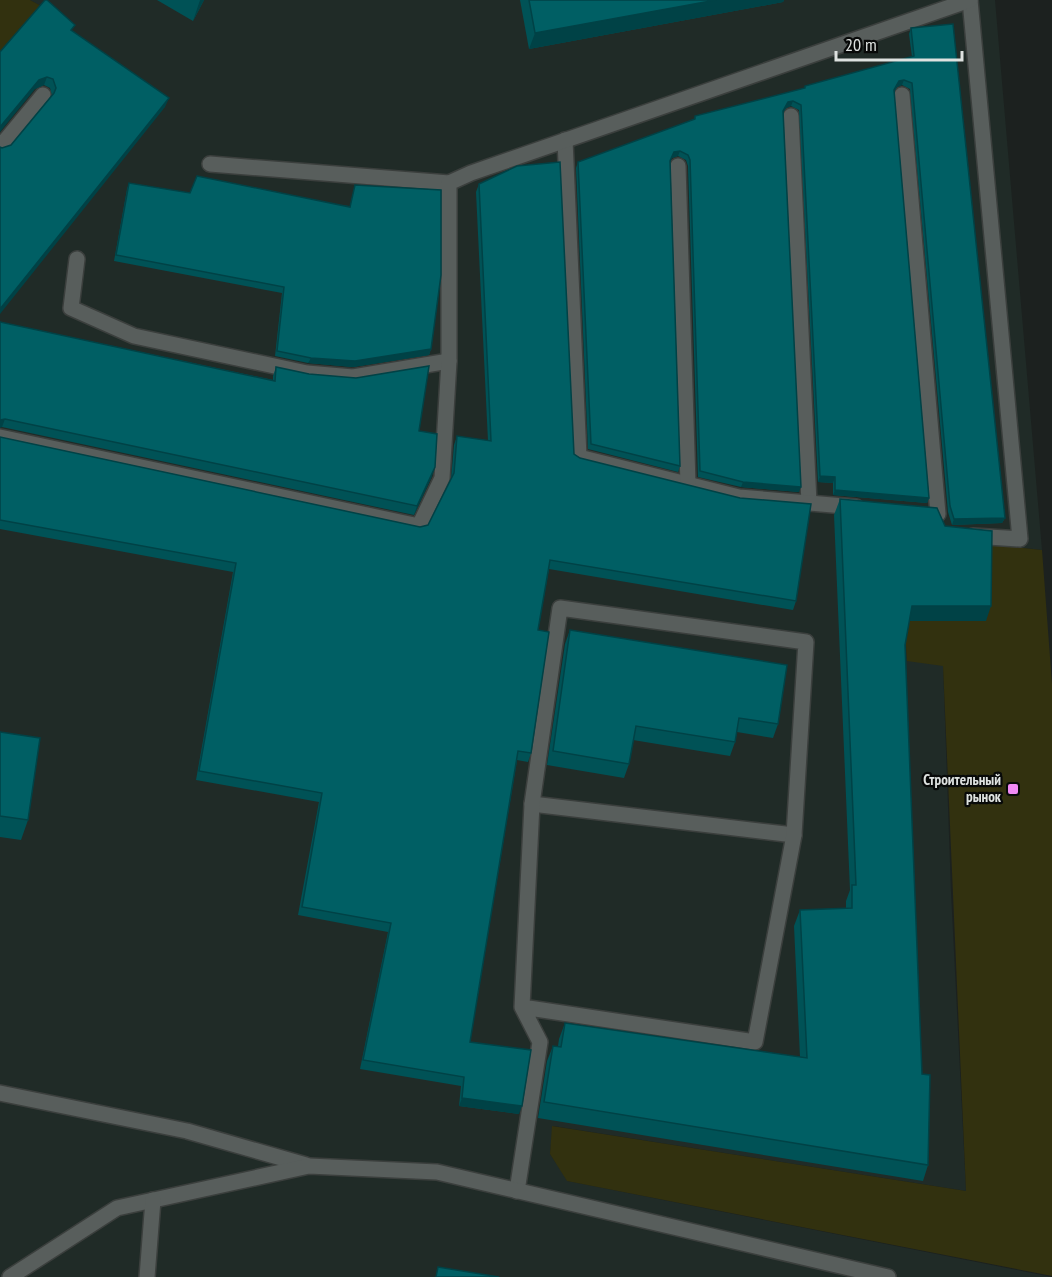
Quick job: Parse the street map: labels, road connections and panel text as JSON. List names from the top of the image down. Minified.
{"places":{"transit":["Строительный рынок"]},"scale_bar":"20 m"}
